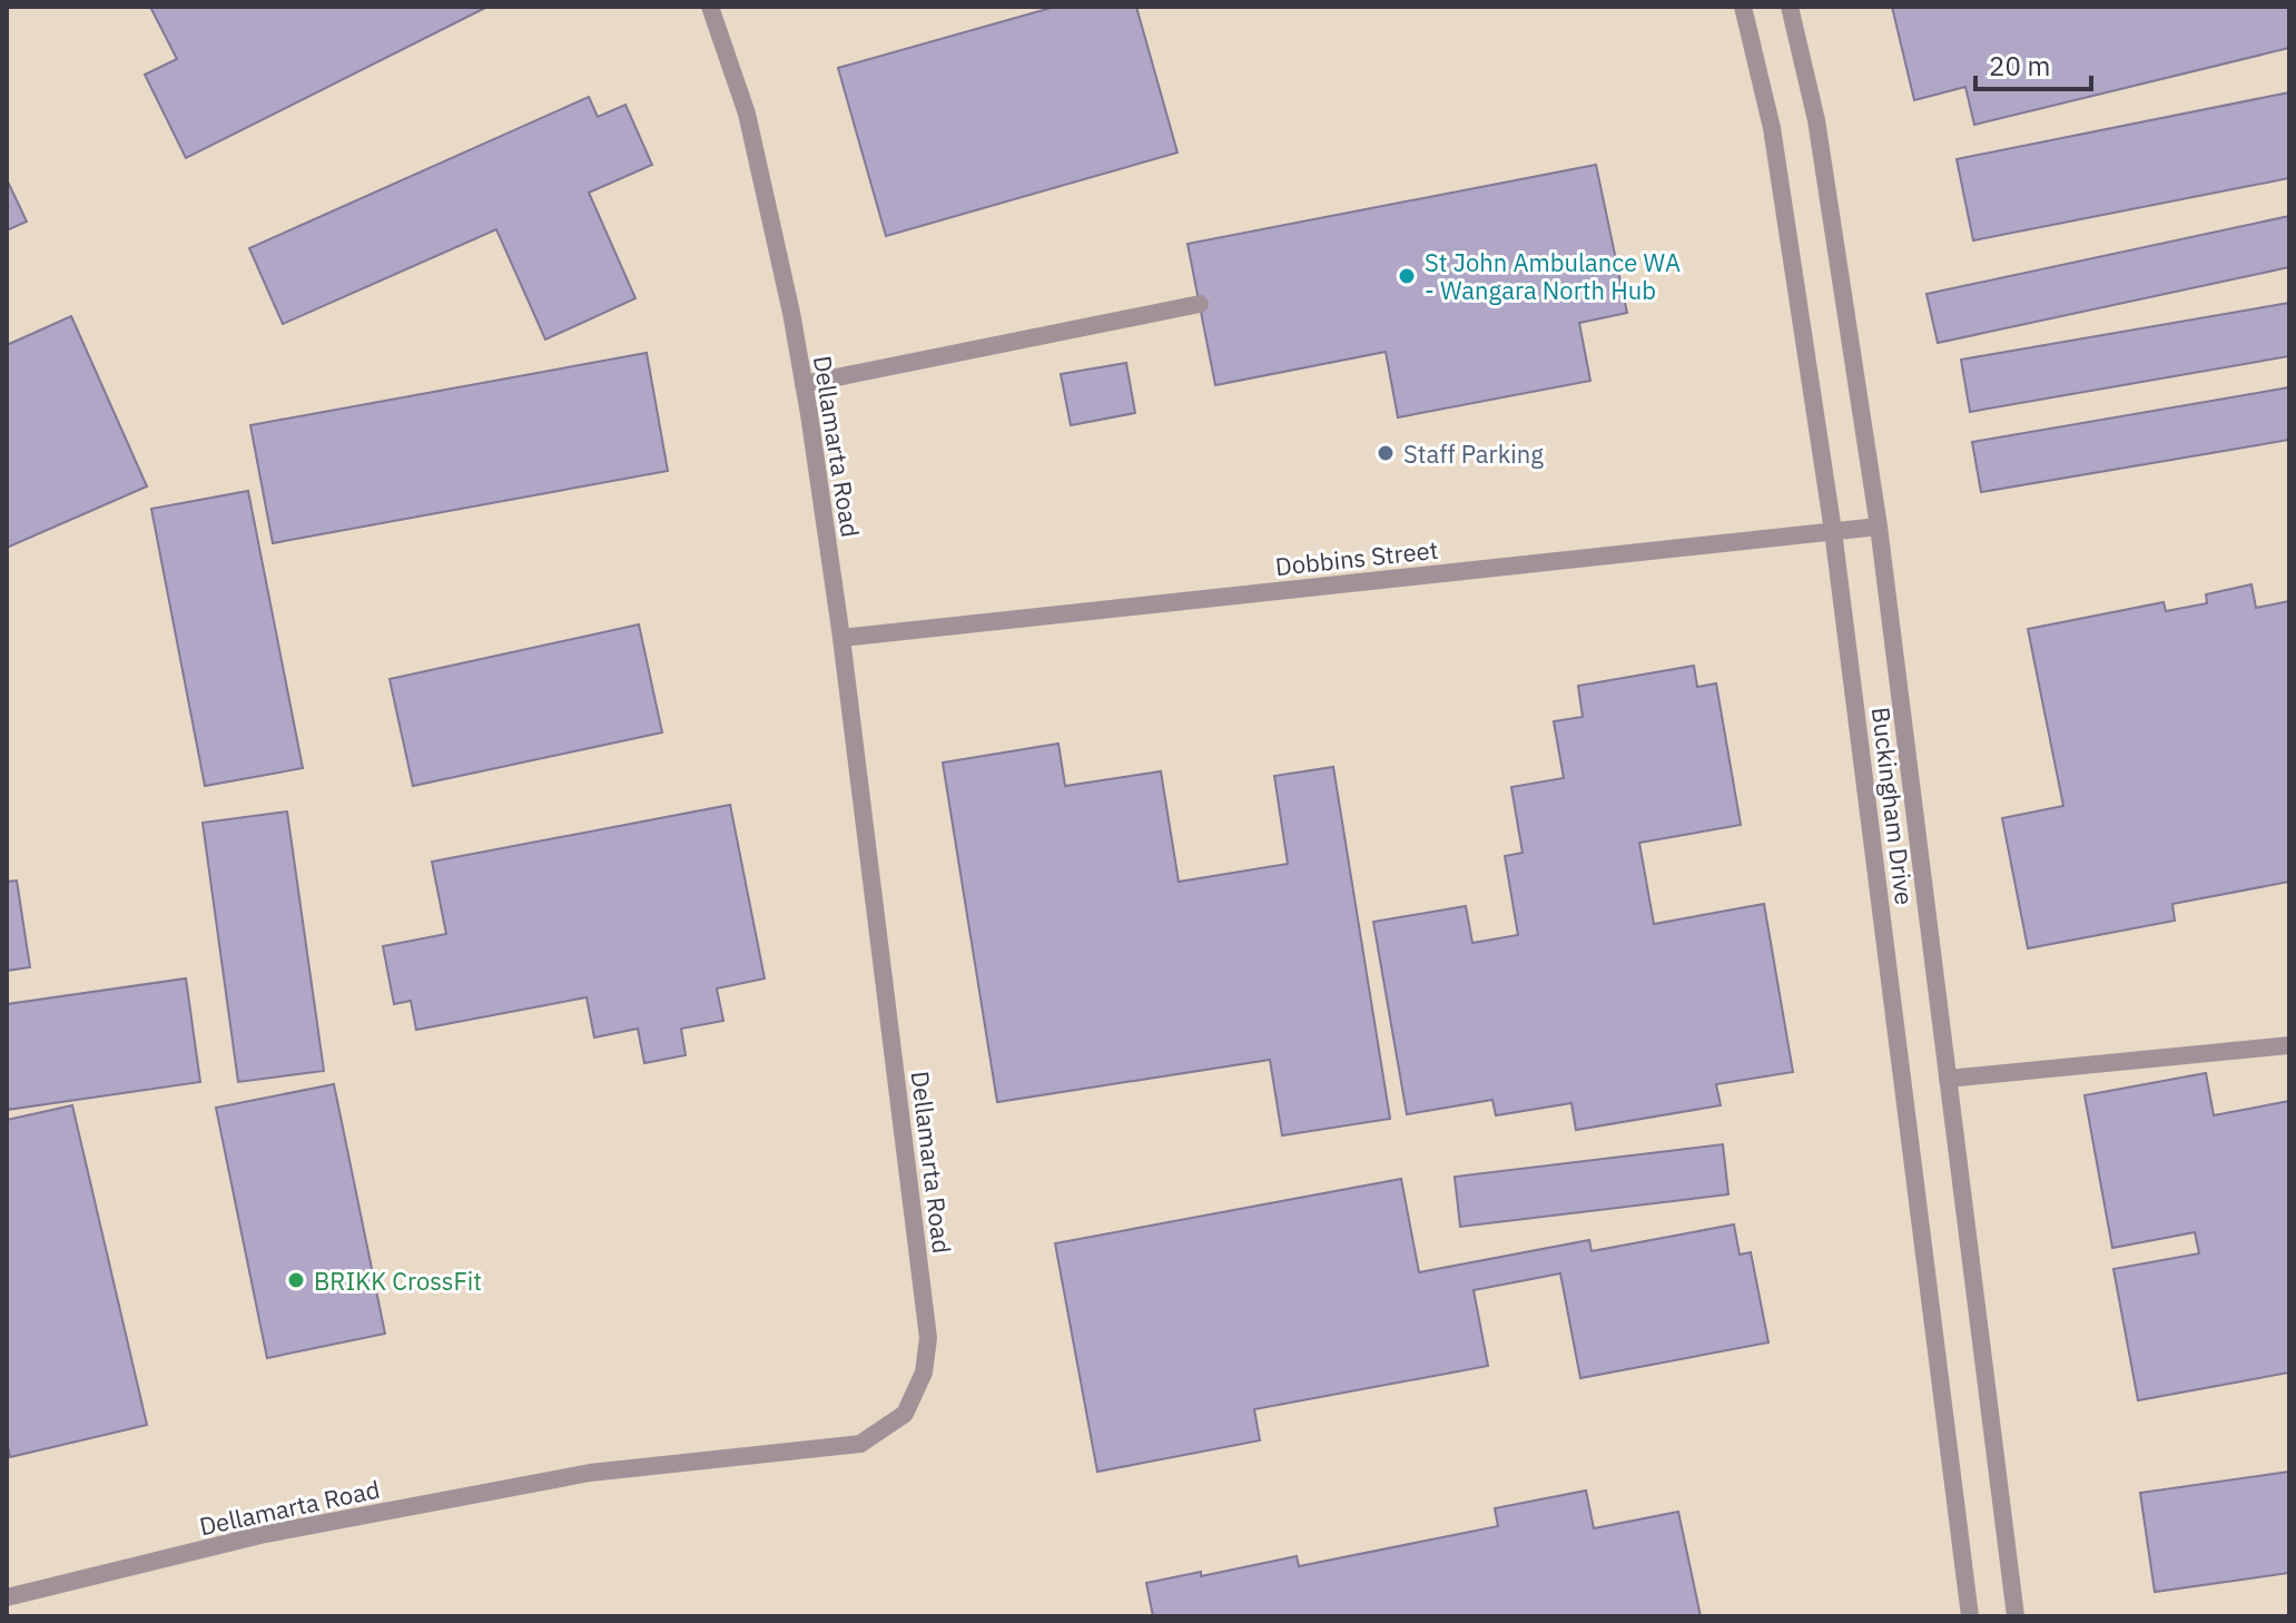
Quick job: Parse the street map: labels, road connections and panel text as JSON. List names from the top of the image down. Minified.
{"streets":{"street":["Dellamarta Road","Dobbins Street","Buckingham Drive"]},"crossings":[["Dellamarta Road","Dobbins Street"],["Dobbins Street","Buckingham Drive"]],"places":["St John Ambulance WA - Wangara North Hub","Staff Parking","BRIKK CrossFit"],"scale_bar":"20 m"}
